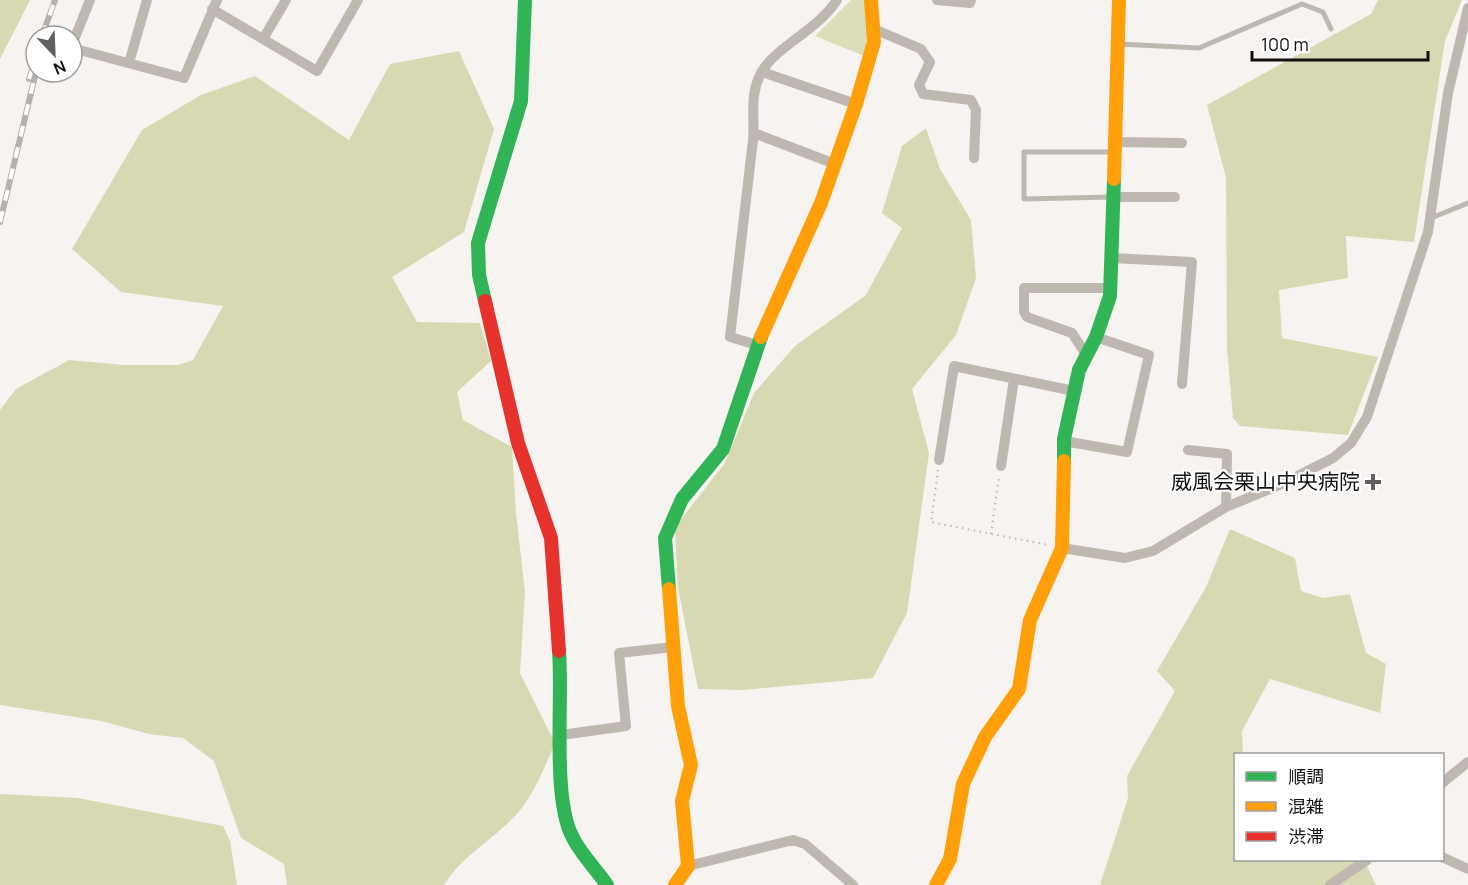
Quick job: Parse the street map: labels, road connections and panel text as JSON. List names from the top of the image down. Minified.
{"places":{"health":["威風会栗山中央病院"]},"legend":["順調","混雑","渋滞"],"scale_bar":"100 m","north":"bottom right"}
